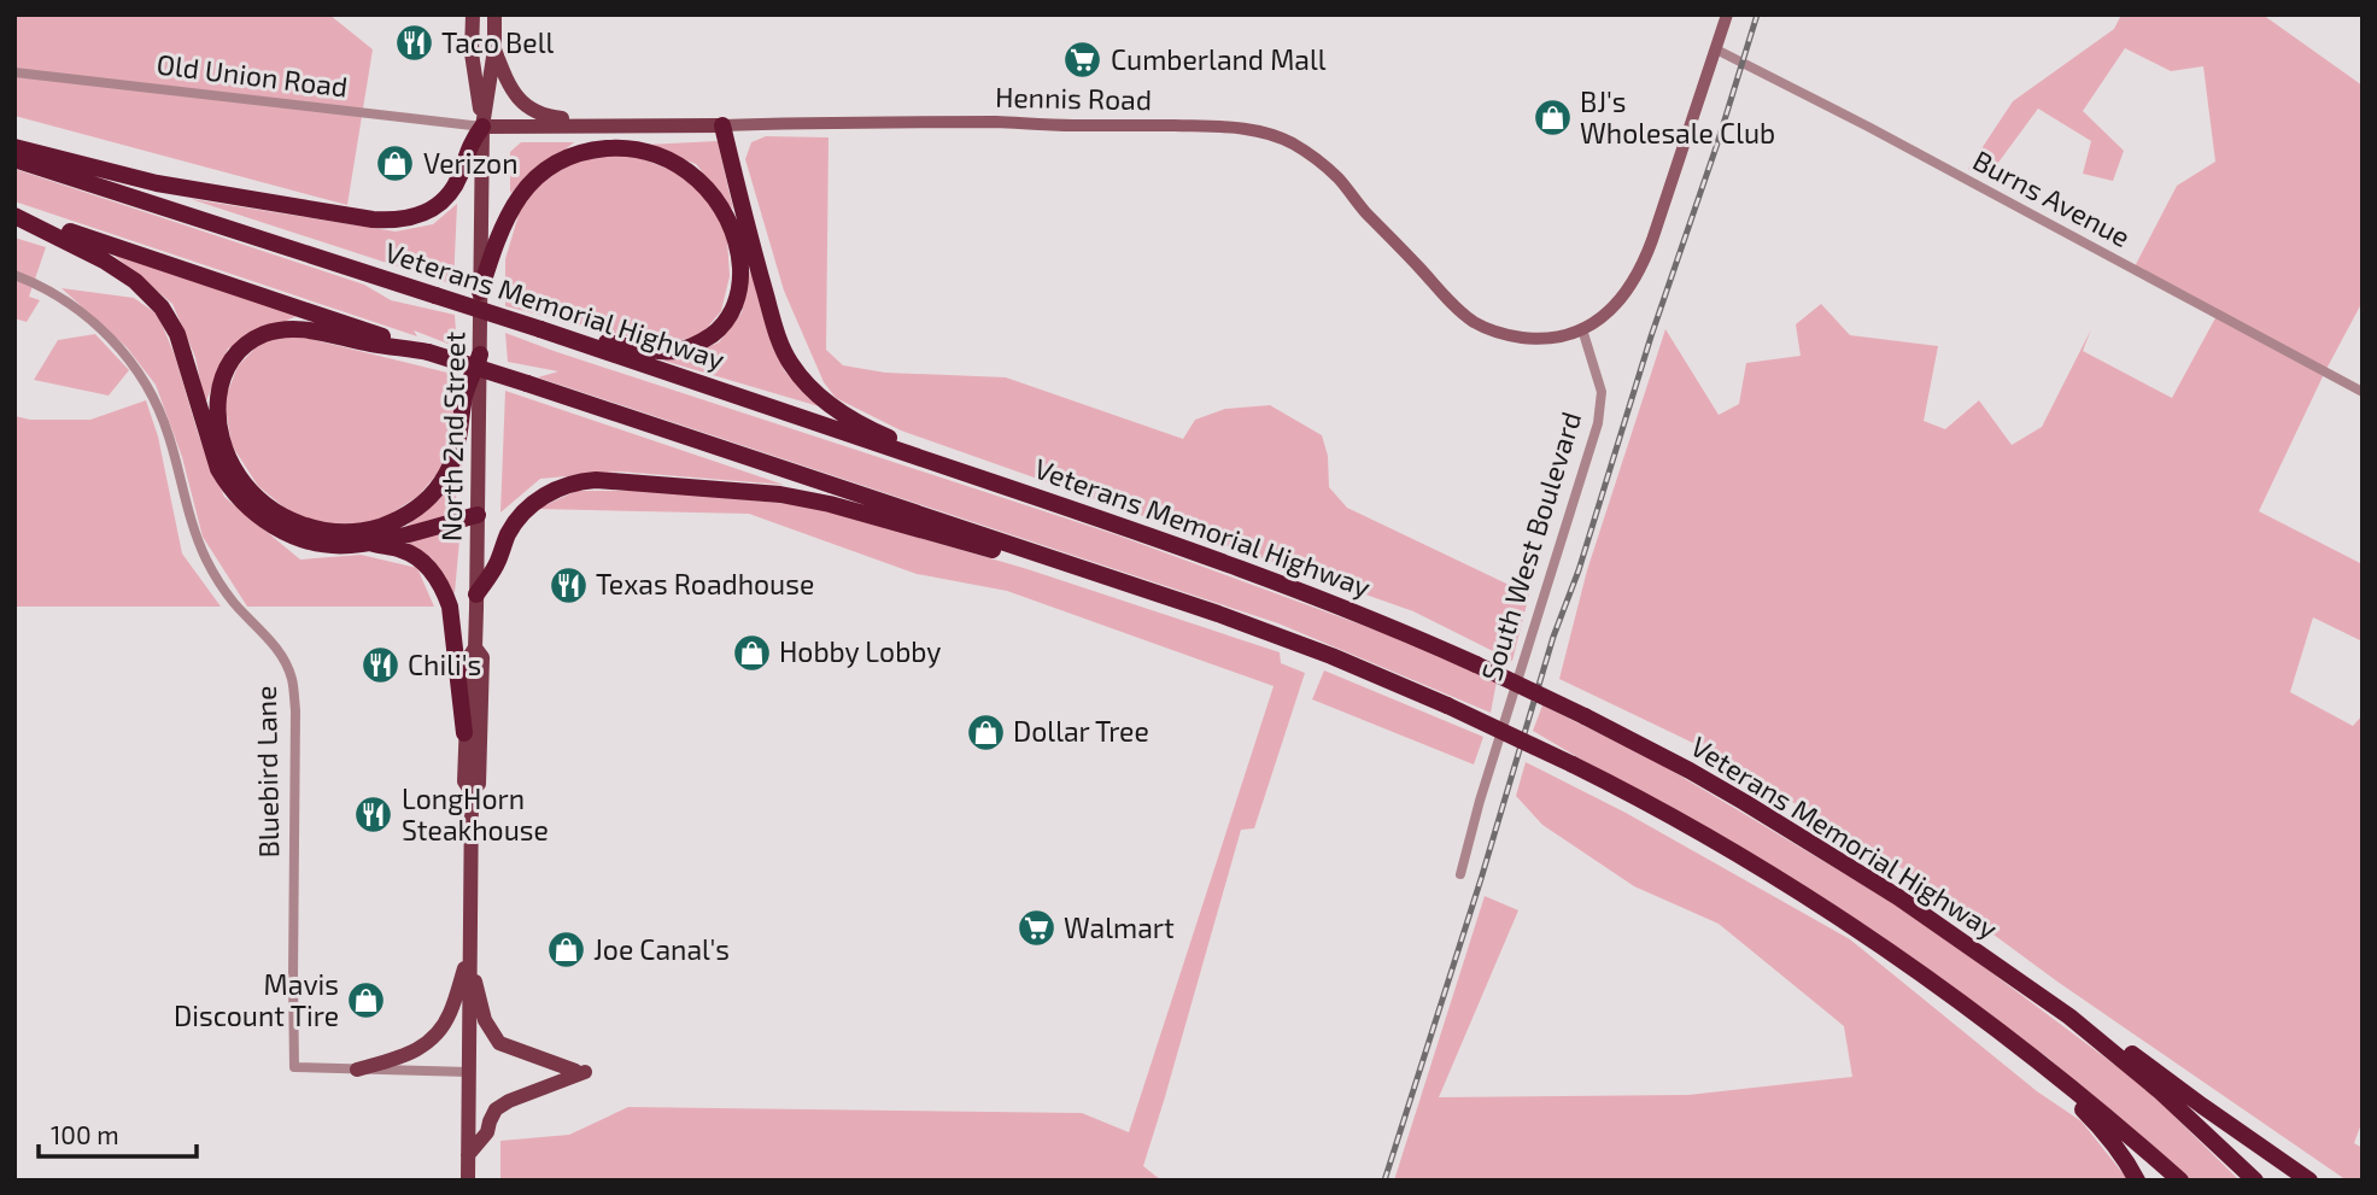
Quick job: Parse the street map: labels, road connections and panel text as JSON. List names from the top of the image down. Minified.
{"streets":{"highway":["Veterans Memorial Highway"],"main road":["Hennis Road","North 2nd Street"],"street":["Old Union Road","Burns Avenue","South West Boulevard","Bluebird Lane"]},"crossings":[["Old Union Road","Hennis Road"],["Old Union Road","North 2nd Street"],["Hennis Road","North 2nd Street"],["Hennis Road","South West Boulevard"]],"places":{"restaurant":["Taco Bell","Texas Roadhouse","Chili's","LongHorn Steakhouse"],"supermarket":["Cumberland Mall","Walmart"],"shop":["BJ's Wholesale Club","Verizon","Hobby Lobby","Dollar Tree","Joe Canal's","Mavis Discount Tire"]},"scale_bar":"100 m"}
